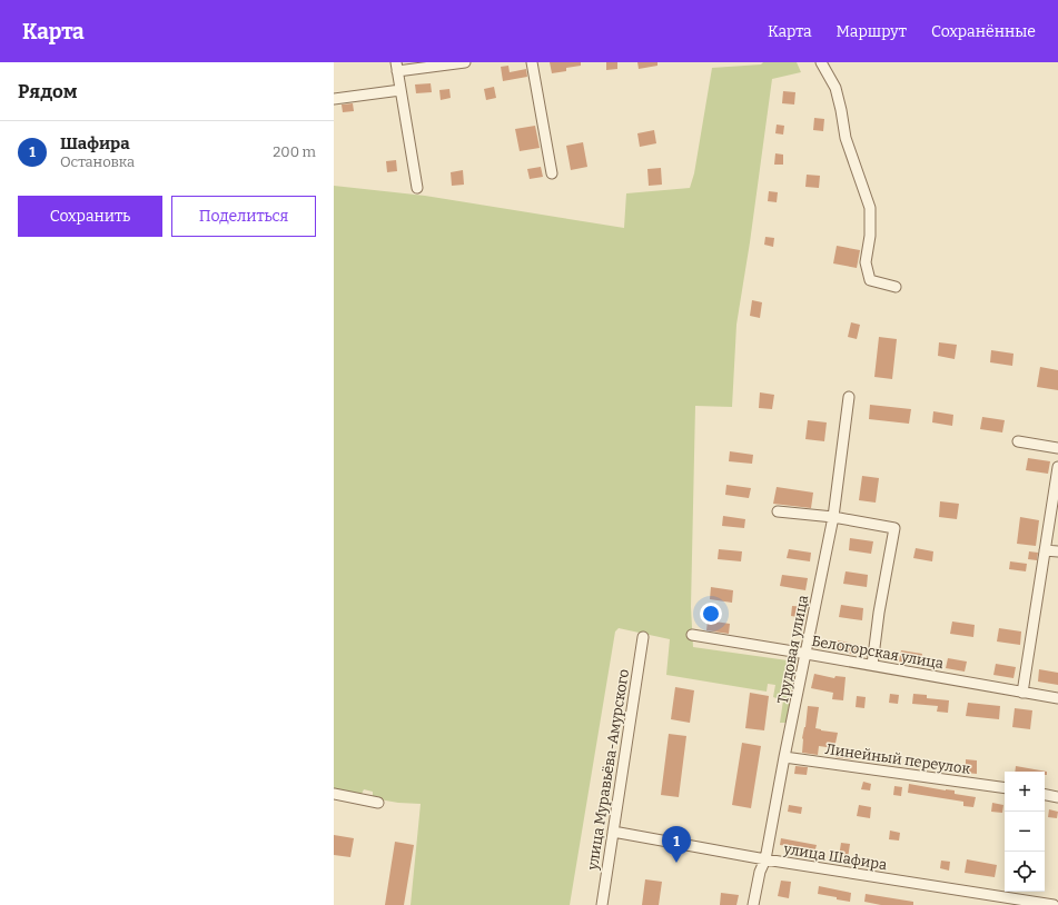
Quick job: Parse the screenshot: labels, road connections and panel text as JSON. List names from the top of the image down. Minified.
{"streets":{"street":["Трудовая улица","Белогорская улица","Линейный переулок","улица Муравьёва-Амурского","улица Шафира"]},"crossings":[["Трудовая улица","Белогорская улица"],["Трудовая улица","Линейный переулок"],["Трудовая улица","улица Шафира"],["улица Муравьёва-Амурского","улица Шафира"]],"page":{"header":"Карта","nav":["Карта","Маршрут","Сохранённые"],"heading":"Рядом","list":[{"mark":"1","name":"Шафира","note":"Остановка","value":"200 m"}],"buttons":["Сохранить","Поделиться"],"map_buttons":["+","−"],"pins":"1"}}
